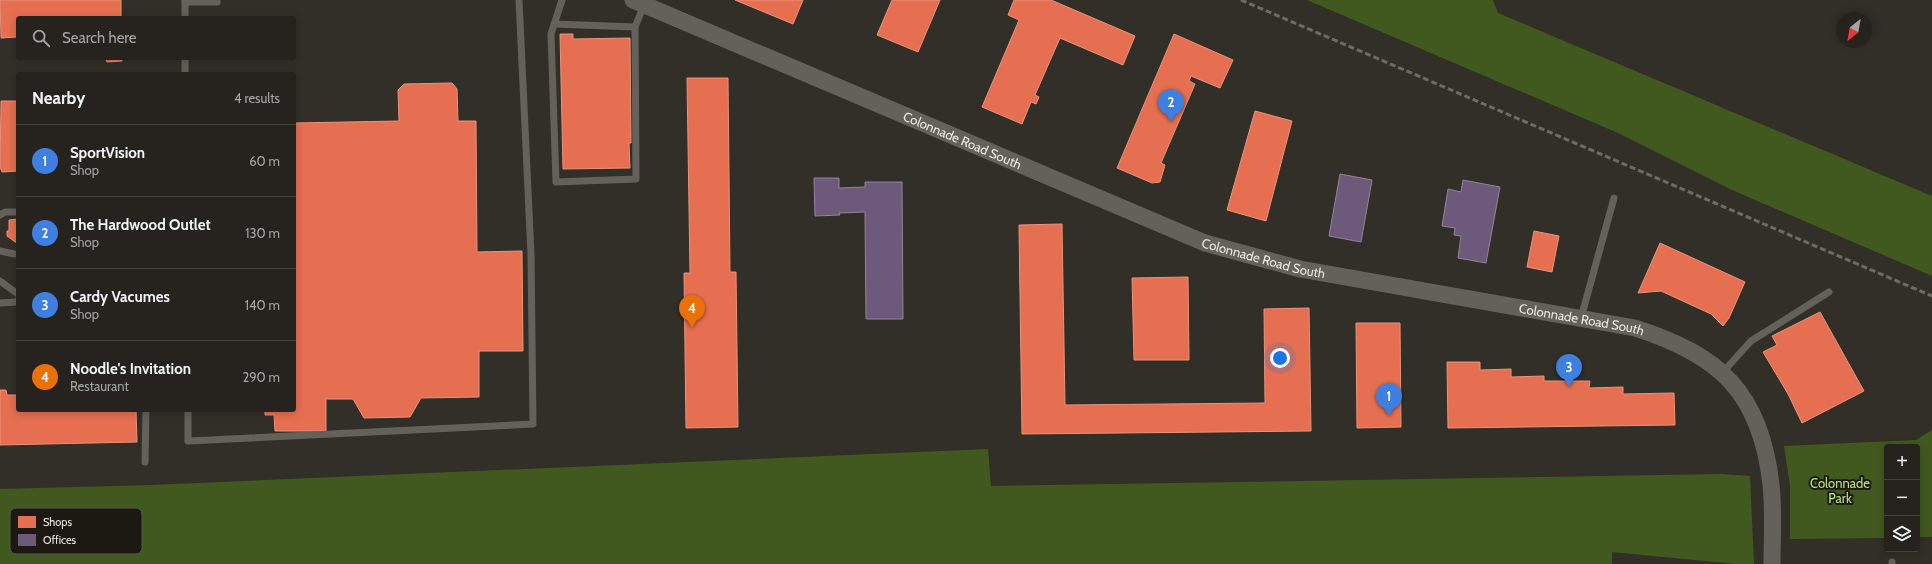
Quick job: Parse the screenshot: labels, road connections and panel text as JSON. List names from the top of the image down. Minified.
{"streets":{"street":["Colonnade Road South"]},"parks":["Colonnade Park"],"legend":["Shops","Offices"],"north":"bottom left","page":{"search":"Search here","heading":["Nearby","4 results"],"pins":["2","4","3","1"],"list":[{"mark":"1","name":"SportVision","note":"Shop","value":"60 m"},{"mark":"2","name":"The Hardwood Outlet","note":"Shop","value":"130 m"},{"mark":"3","name":"Cardy Vacumes","note":"Shop","value":"140 m"},{"mark":"4","name":"Noodle's Invitation","note":"Restaurant","value":"290 m"}],"map_buttons":["+","−"]}}
